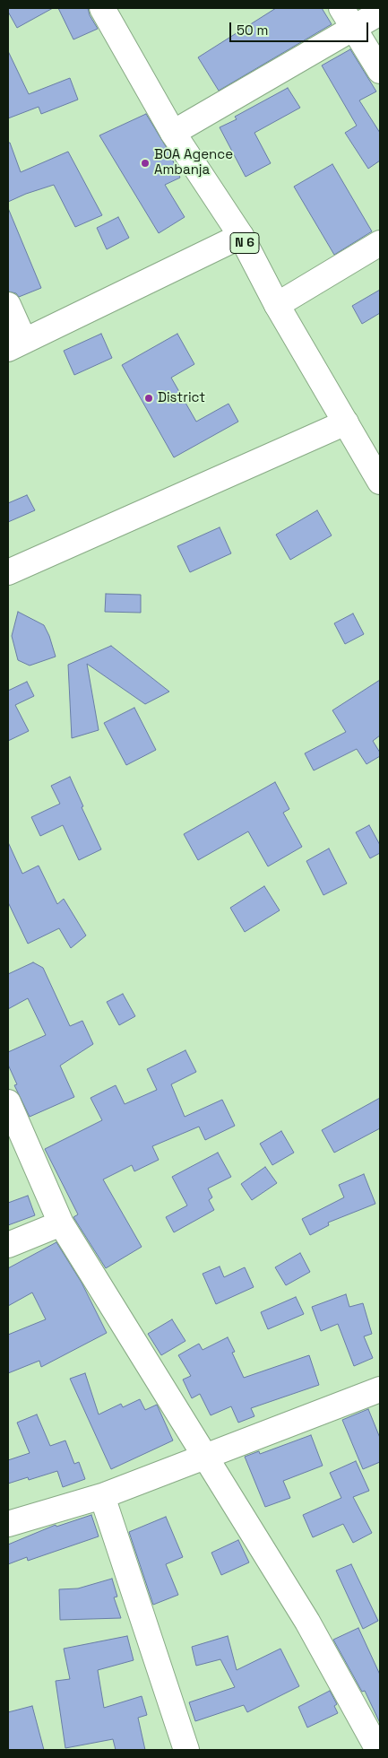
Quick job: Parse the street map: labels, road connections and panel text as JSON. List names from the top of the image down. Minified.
{"streets":{"street":["N 6"]},"places":["BOA Agence Ambanja","District"],"scale_bar":"50 m"}
